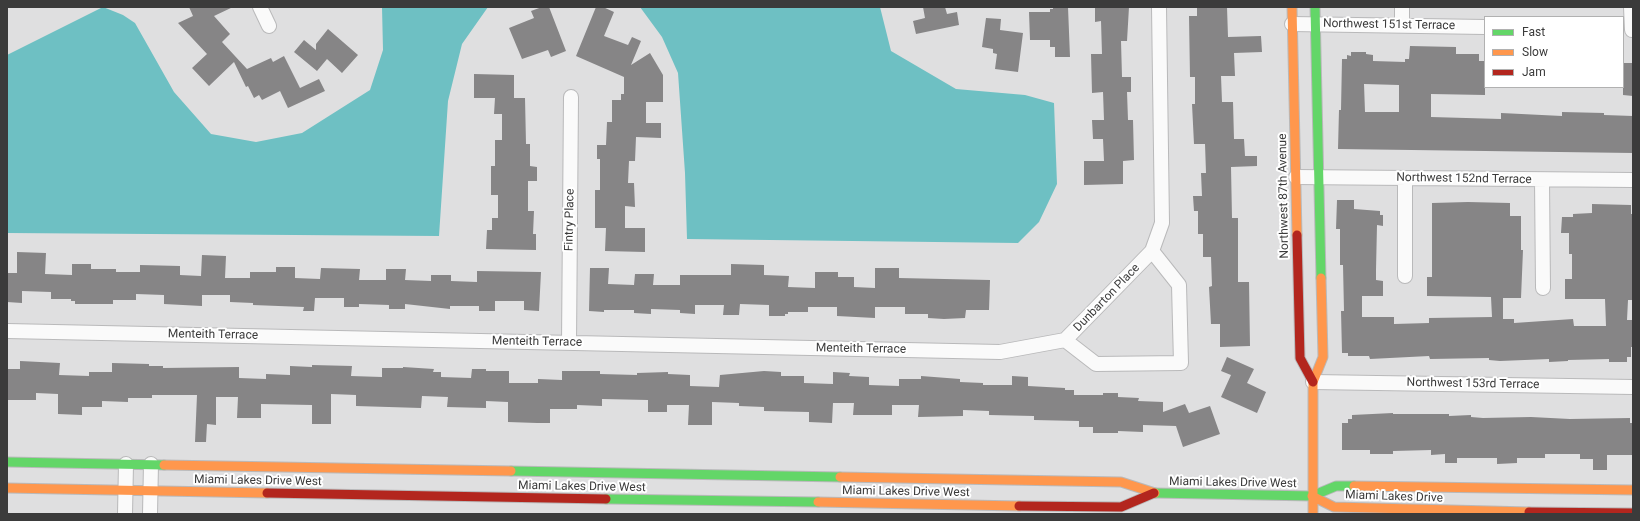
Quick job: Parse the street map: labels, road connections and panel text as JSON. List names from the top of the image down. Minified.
{"streets":{"main road":["Northwest 87th Avenue","Miami Lakes Drive West","Miami Lakes Drive"],"street":["Northwest 151st Terrace","Northwest 152nd Terrace","Fintry Place","Dunbarton Place","Menteith Terrace","Northwest 153rd Terrace"]},"crossings":[["Northwest 151st Terrace","Northwest 87th Avenue"],["Northwest 152nd Terrace","Northwest 87th Avenue"],["Northwest 87th Avenue","Northwest 153rd Terrace"],["Northwest 87th Avenue","Miami Lakes Drive West"],["Northwest 87th Avenue","Miami Lakes Drive"],["Fintry Place","Menteith Terrace"],["Dunbarton Place","Menteith Terrace"],["Miami Lakes Drive West","Miami Lakes Drive"]],"legend":["Fast","Slow","Jam"]}
